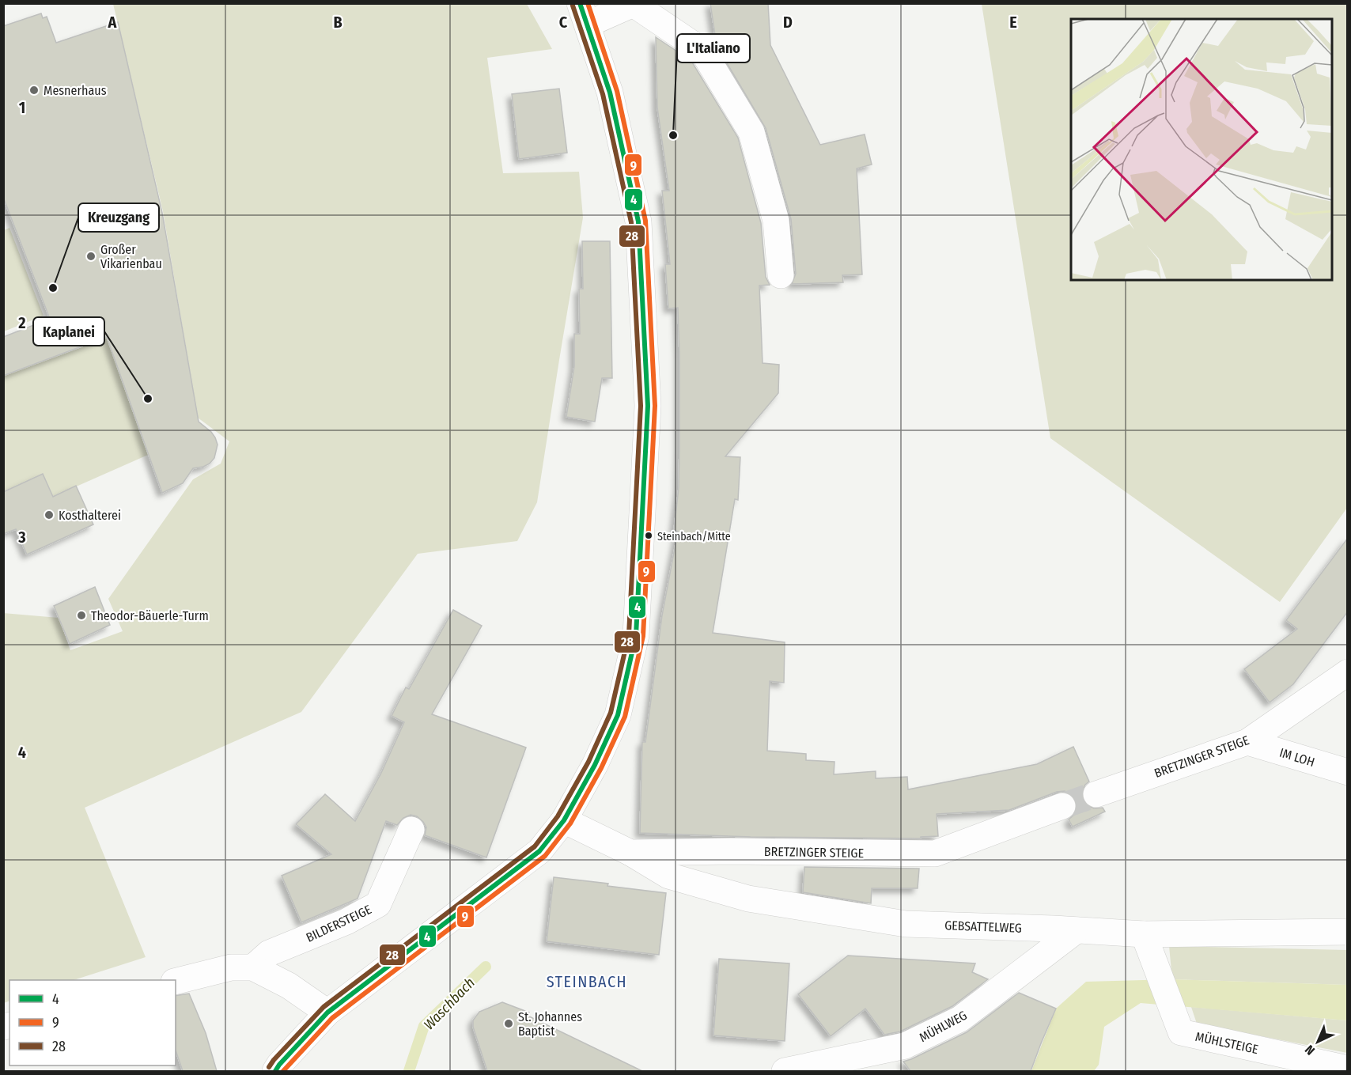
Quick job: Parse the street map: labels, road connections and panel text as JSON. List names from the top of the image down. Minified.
{"streets":{"street":["BRETZINGER STEIGE","IM LOH","BILDERSTEIGE","GEBSATTELWEG","MÜHLWEG","MÜHLSTEIGE"]},"crossings":[["BRETZINGER STEIGE","IM LOH"],["BRETZINGER STEIGE","GEBSATTELWEG"],["GEBSATTELWEG","MÜHLWEG"],["GEBSATTELWEG","MÜHLSTEIGE"]],"districts":["STEINBACH"],"water":["Waschbach"],"places":["Mesnerhaus","L'Italiano","Großer Vikarienbau","Kreuzgang","Kaplanei","Kosthalterei","Steinbach/Mitte","Theodor-Bäuerle-Turm","St. Johannes Baptist"],"lines":["transit line 4","transit line 9","transit line 28"],"legend":["4","9","28"],"north":"bottom left","grid":{"columns":["A","B","C","D","E"],"rows":["1","2","3","4"]}}
